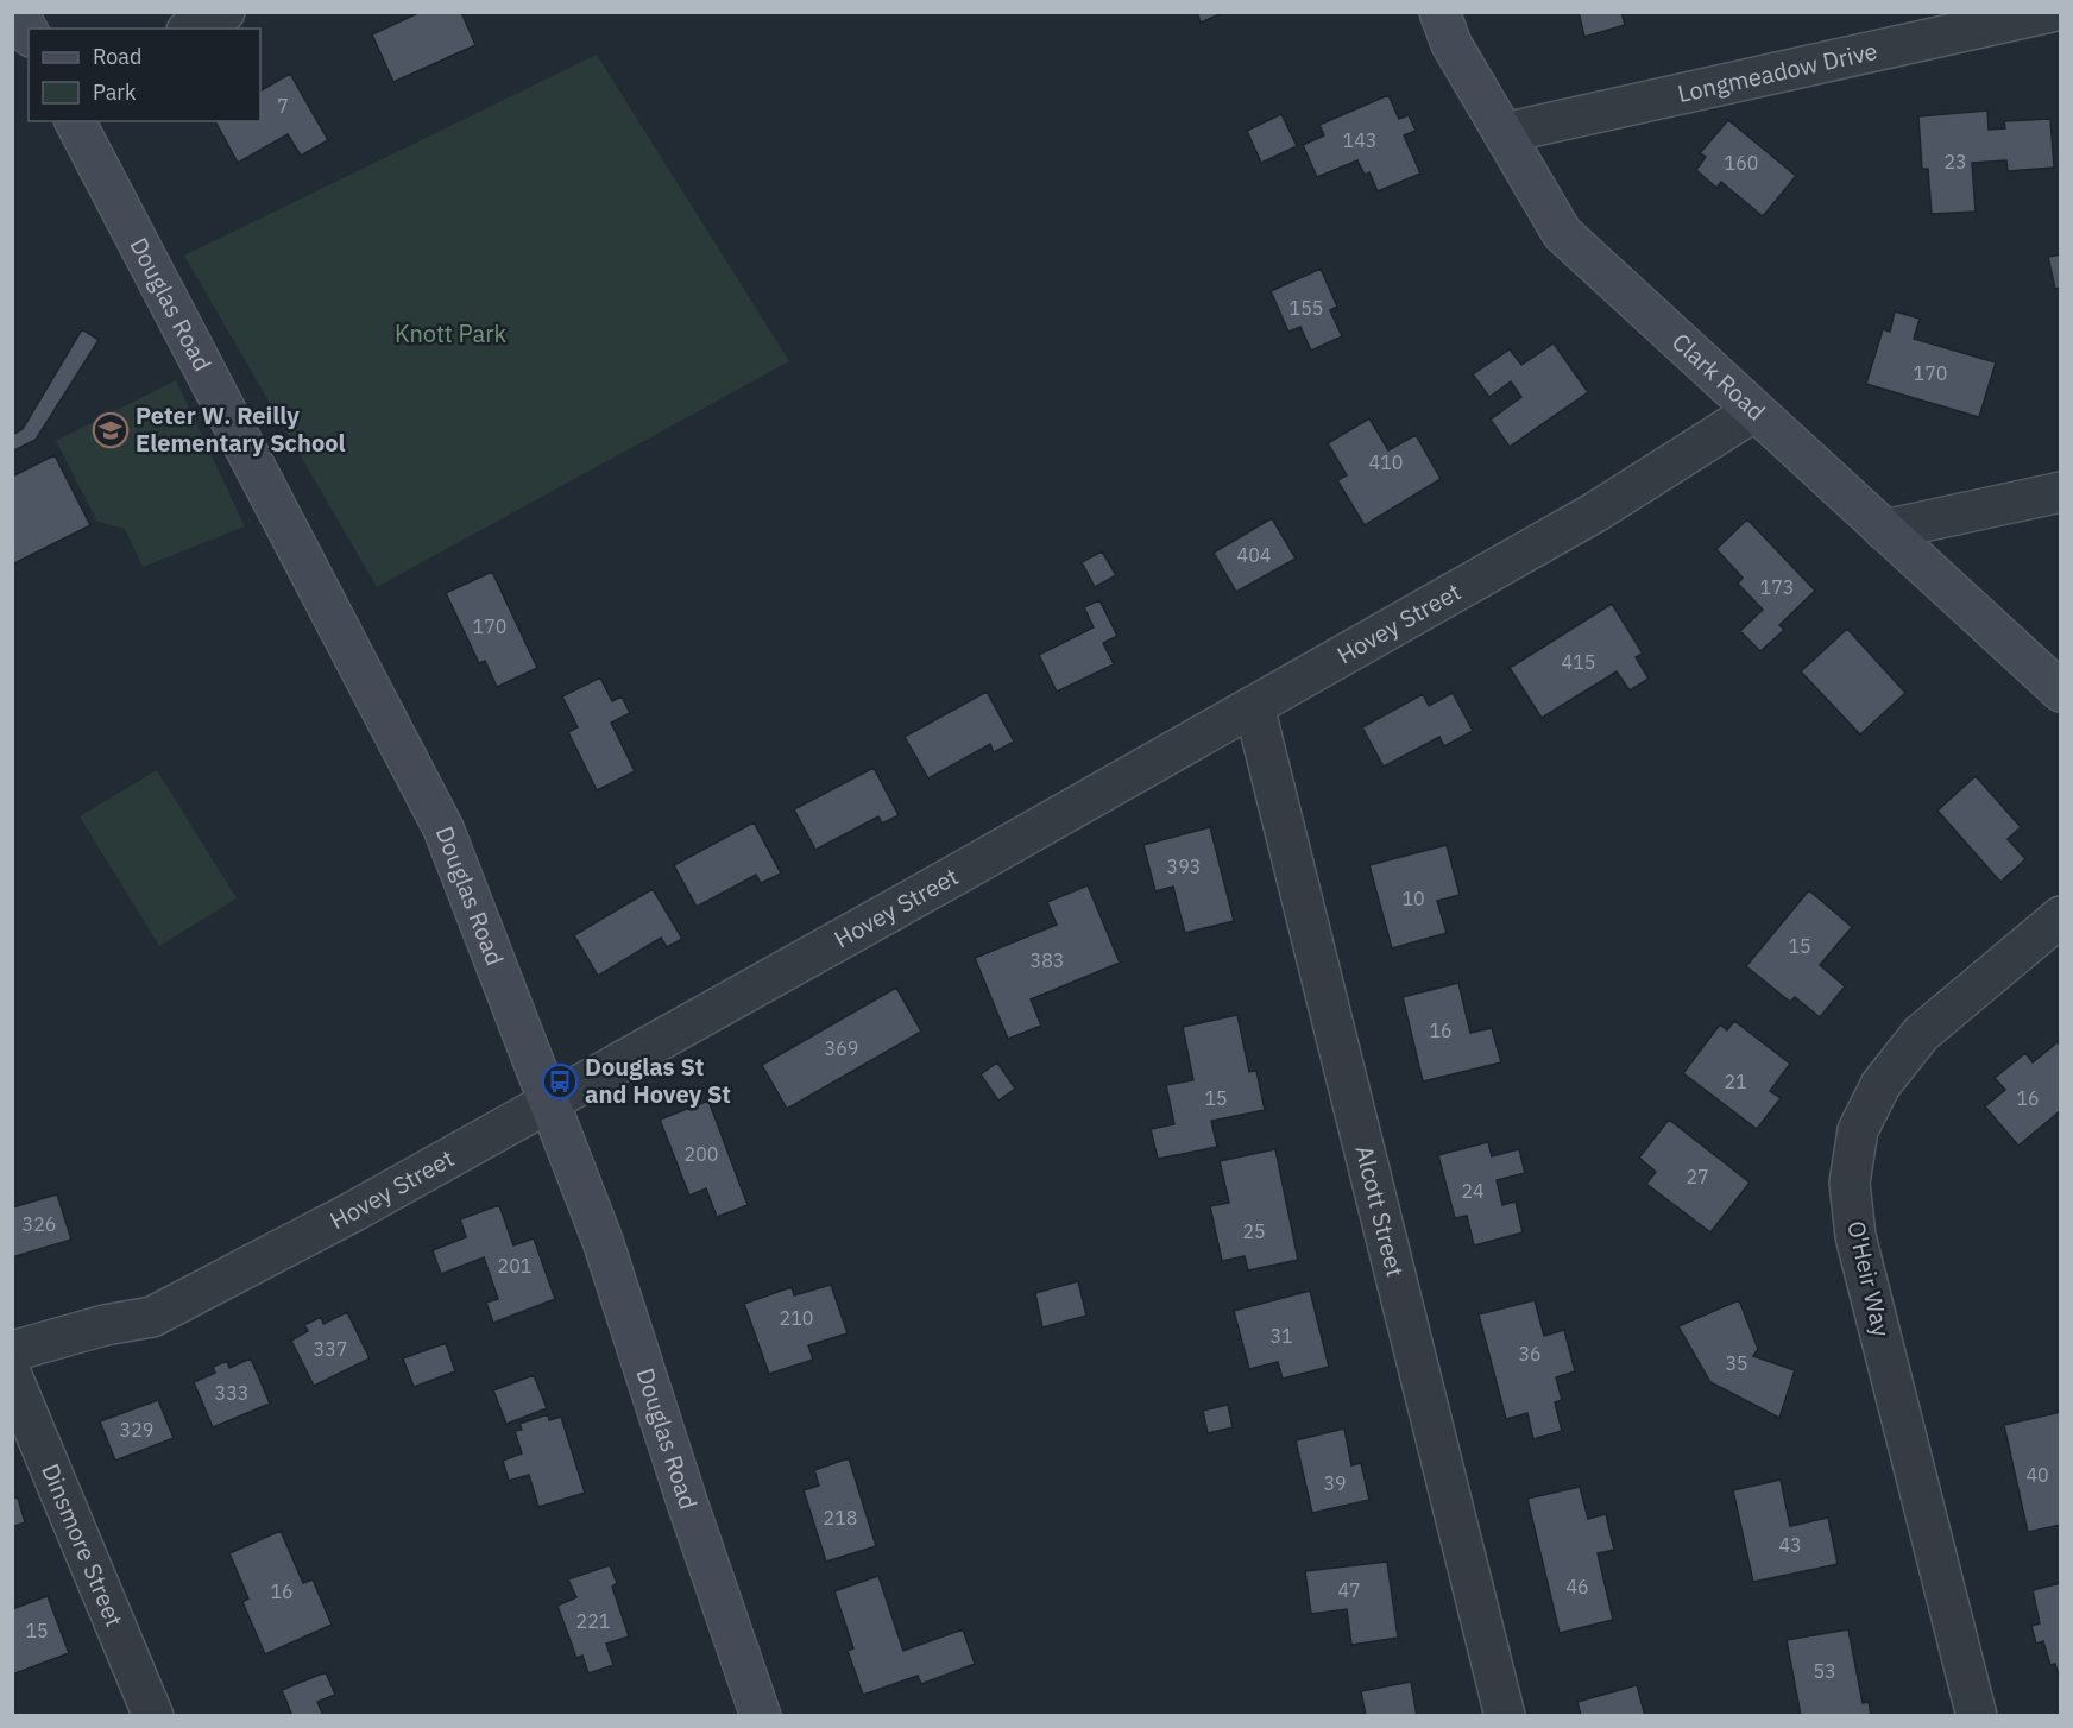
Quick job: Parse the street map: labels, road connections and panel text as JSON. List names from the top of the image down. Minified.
{"streets":{"street":["Longmeadow Drive","Douglas Road","Clark Road","Hovey Street","Alcott Street","O'Heir Way","Dinsmore Street"]},"crossings":[["Longmeadow Drive","Clark Road"],["Douglas Road","Hovey Street"],["Clark Road","Hovey Street"],["Hovey Street","Alcott Street"]],"parks":["Knott Park"],"places":{"school or university":["Peter W. Reilly Elementary School"],"bus stop":["Douglas St and Hovey St"]},"house_numbers":["7","143","23","160","155","170","410","404","173","170","415","393","10","15","383","16","369","21","15","16","200","27","24","326","25","201","210","31","337","36","35","333","329","40","39","218","43","46","47","16","221","15","53"],"legend":["Road","Park"]}
